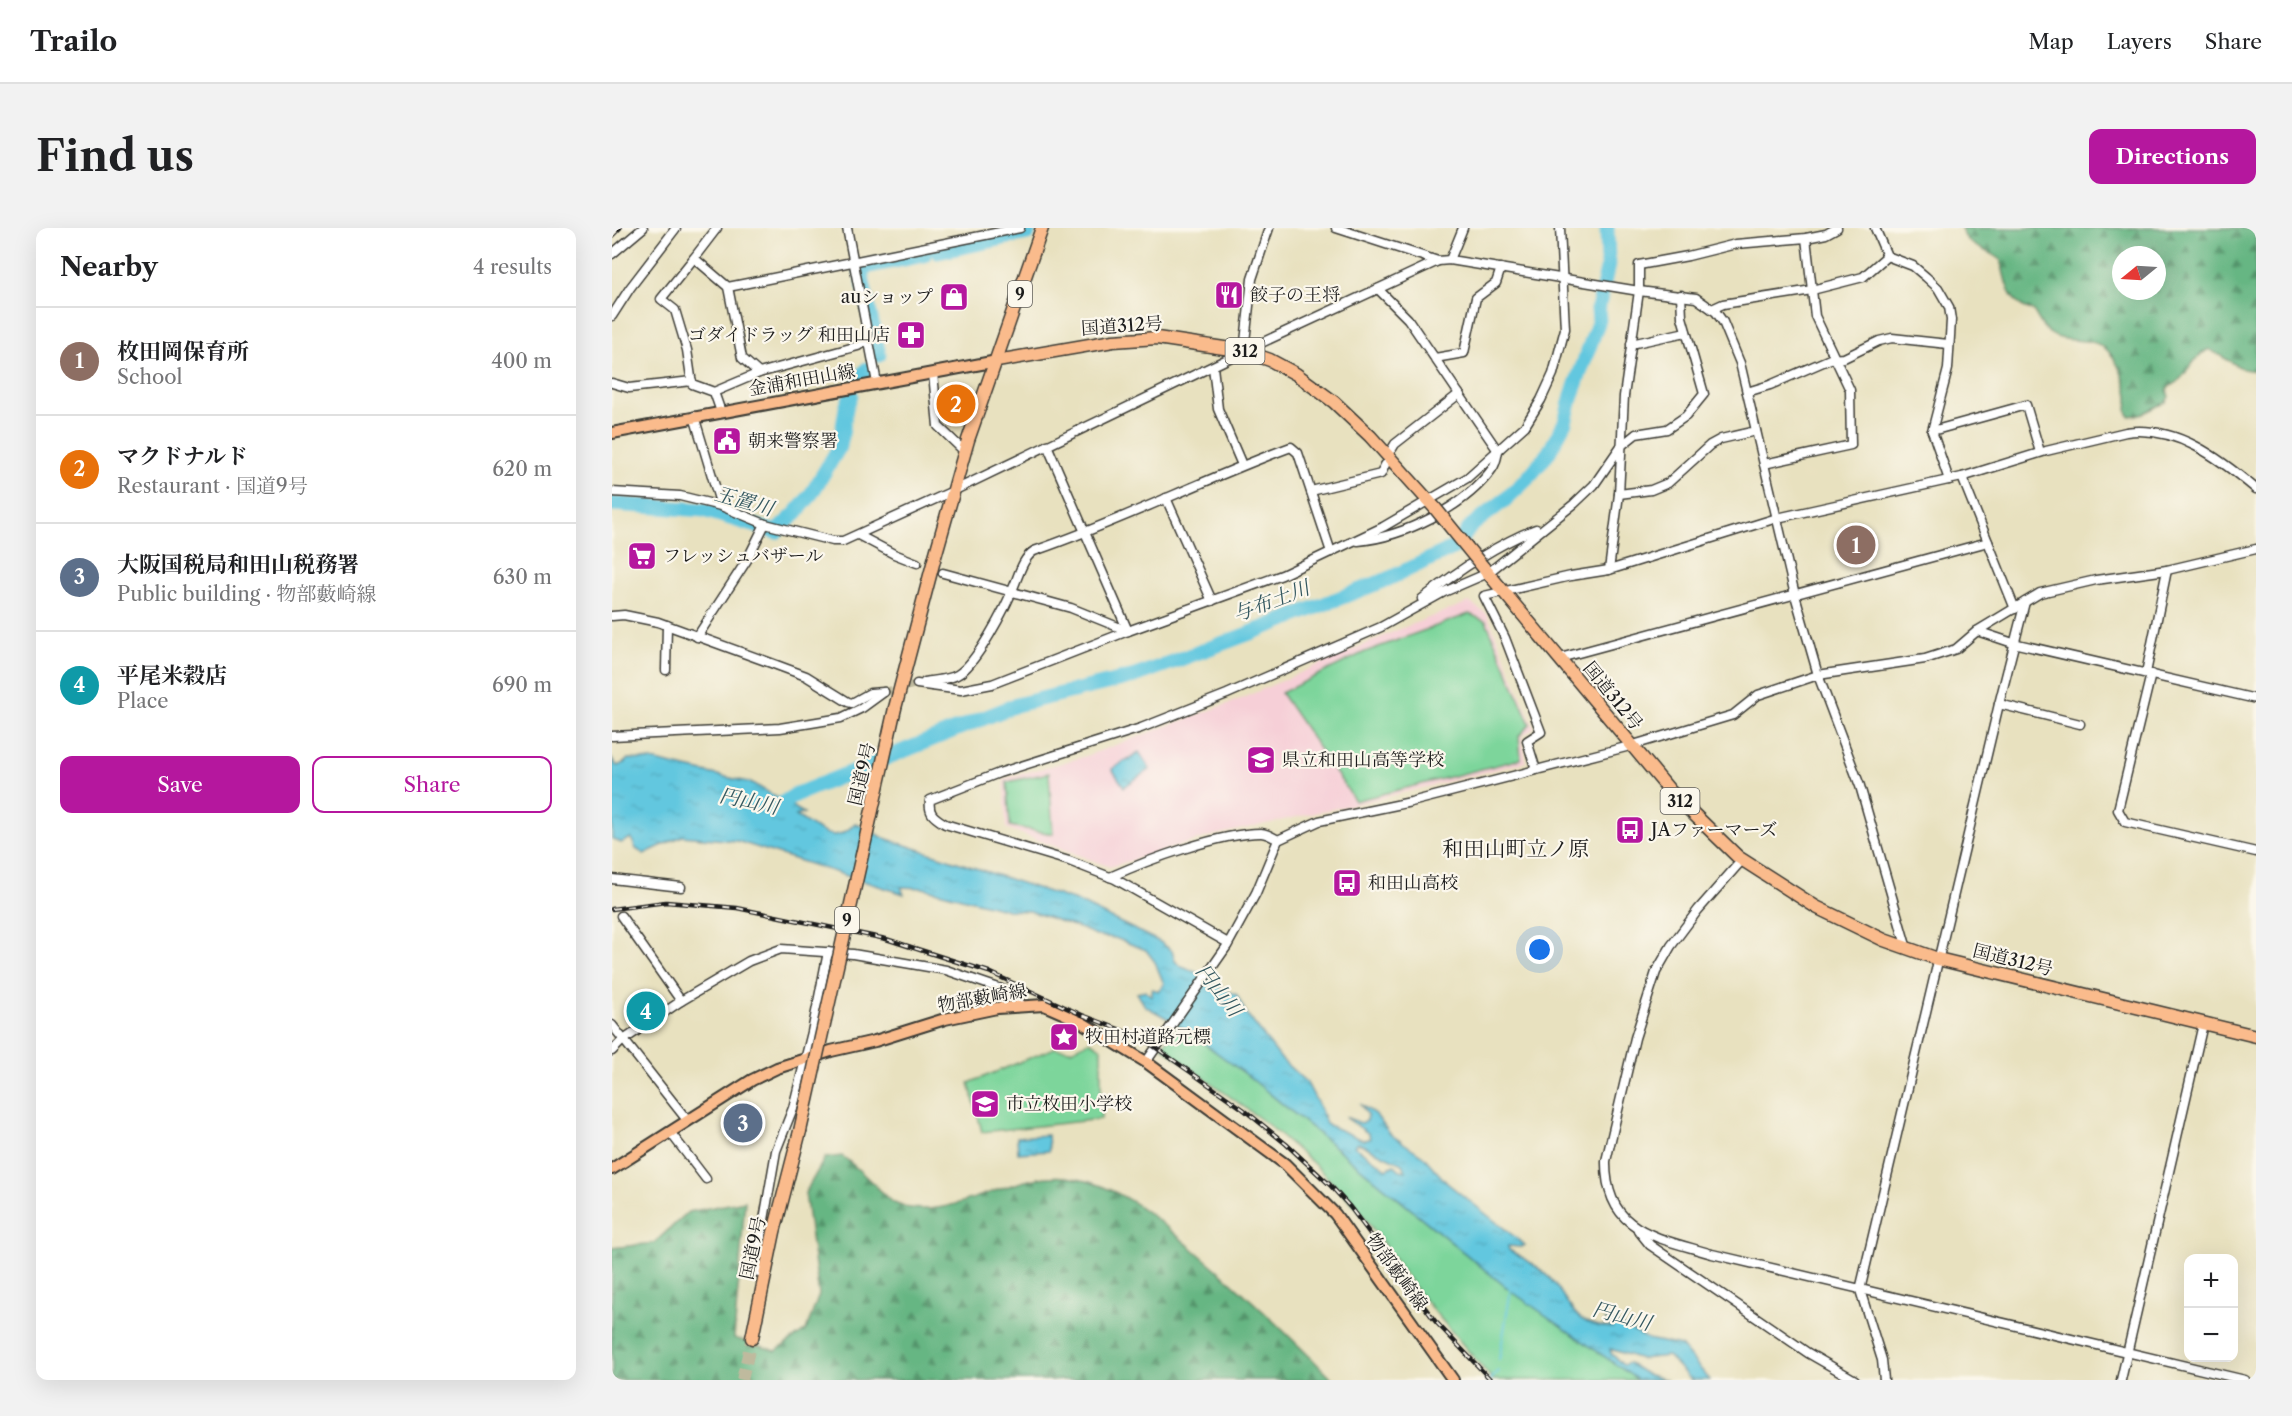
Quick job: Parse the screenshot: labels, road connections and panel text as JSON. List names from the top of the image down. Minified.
{"streets":{"highway":["9","国道312号","312","国道9号"],"main road":["金浦和田山線","物部藪崎線"]},"crossings":[["国道312号","金浦和田山線"],["国道312号","国道9号"],["金浦和田山線","国道9号"]],"districts":["和田山町立ノ原"],"water":["玉置川","与布土川","円山川"],"places":{"restaurant":["餃子の王将"],"shop":["auショップ"],"pharmacy":["ゴダイドラッグ 和田山店"],"public building":["朝来警察署"],"supermarket":["フレッシュバザール"],"school or university":["県立和田山高等学校","市立枚田小学校"],"bus stop":["JAファーマーズ","和田山高校"],"place":["牧田村道路元標"]},"north":"left","page":{"header":"Trailo","nav":["Map","Layers","Share"],"buttons":["Directions",["Save","Share"]],"title":"Find us","heading":["Nearby","4 results"],"list":[{"mark":"1","name":"枚田岡保育所","note":"School","value":"400 m"},{"mark":"2","name":"マクドナルド","note":"Restaurant · 国道9号","value":"620 m"},{"mark":"3","name":"大阪国税局和田山税務署","note":"Public building · 物部藪崎線","value":"630 m"},{"mark":"4","name":"平尾米穀店","note":"Place","value":"690 m"}],"pins":["2","1","4","3"],"map_buttons":["+","−"]}}
